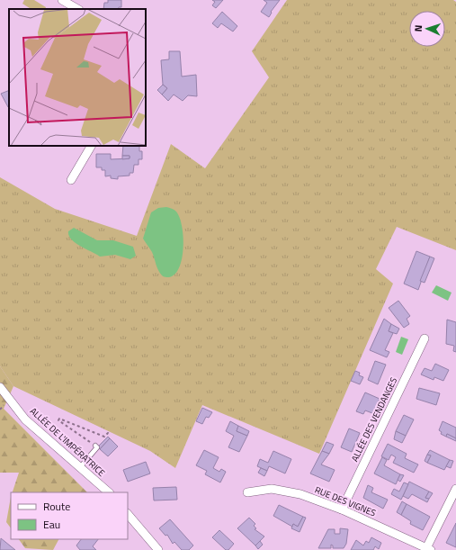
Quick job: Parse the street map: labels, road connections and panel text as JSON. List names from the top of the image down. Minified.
{"streets":{"street":["ALLÉE DES VENDANGES","ALLÉE DE L'IMPÉRATRICE","RUE DES VIGNES"]},"crossings":[["ALLÉE DES VENDANGES","RUE DES VIGNES"]],"legend":["Route","Eau"],"north":"left"}
